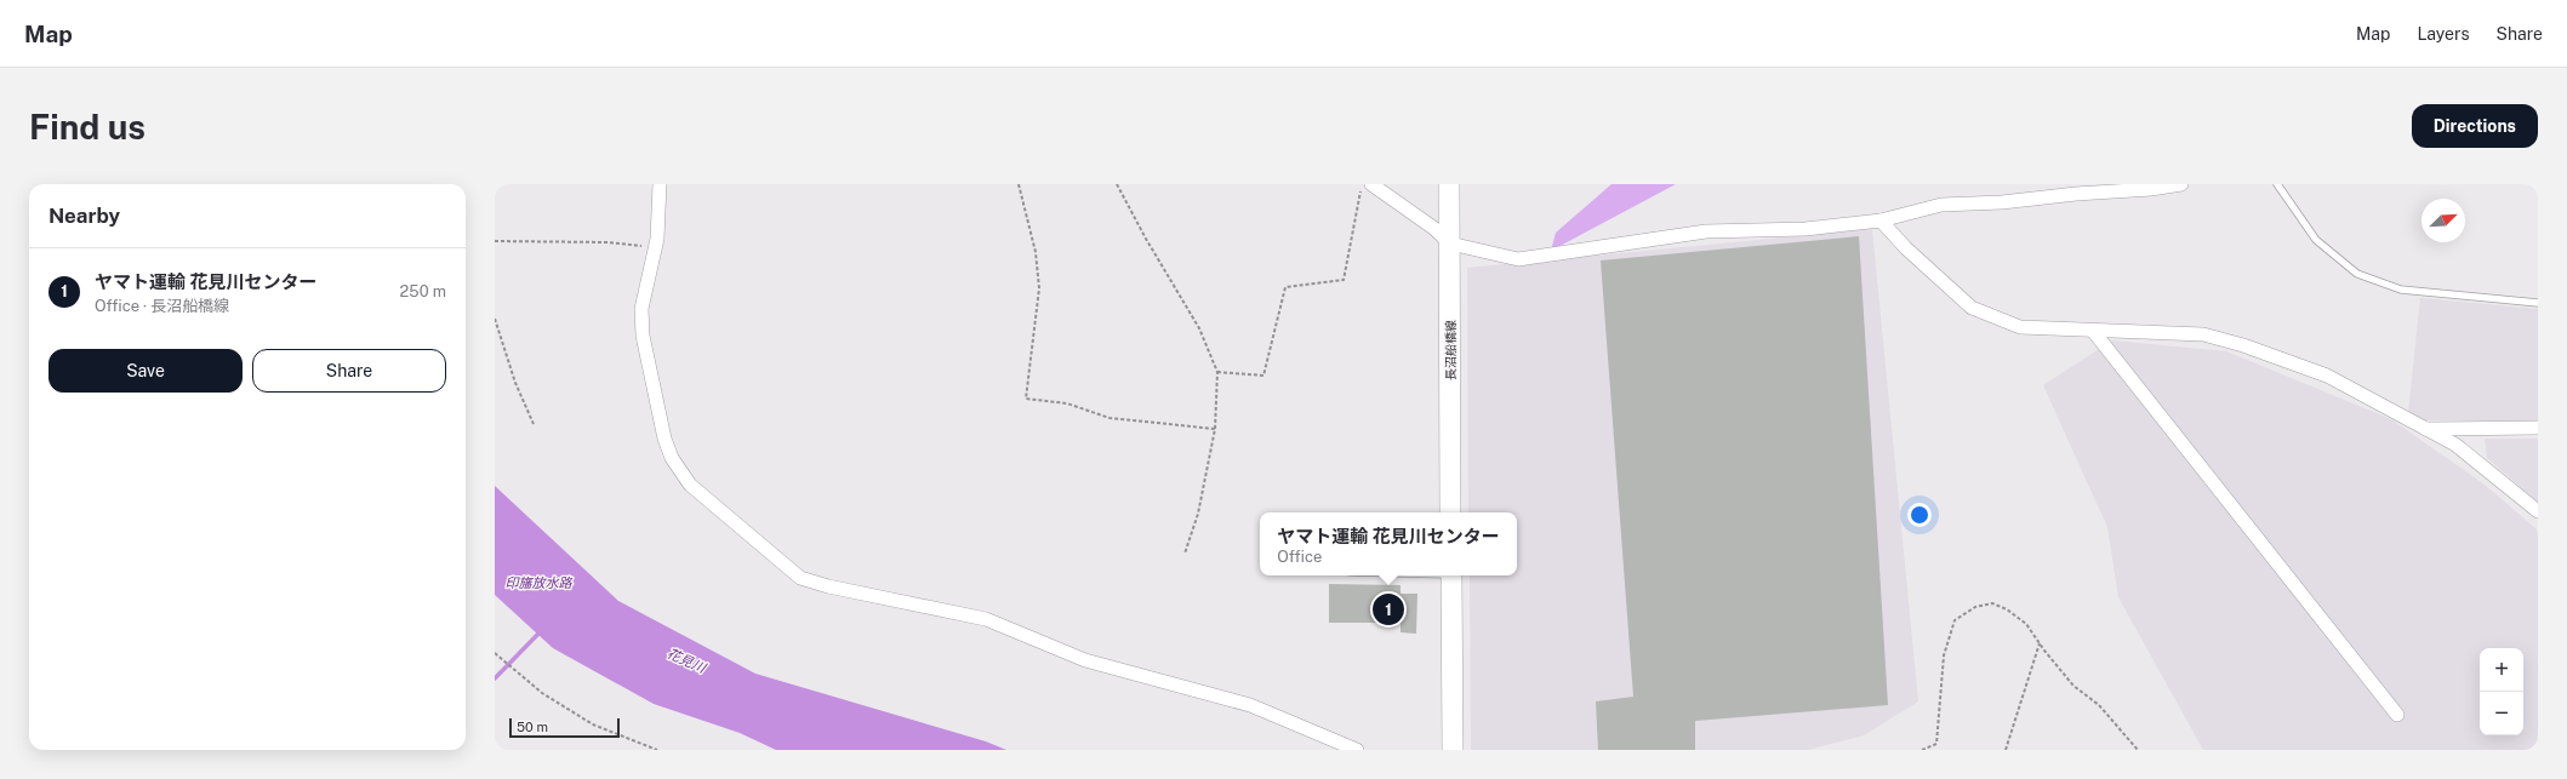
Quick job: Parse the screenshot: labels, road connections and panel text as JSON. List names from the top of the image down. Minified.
{"streets":{"main road":["長沼船橋線"]},"water":["印旛放水路","花見川"],"scale_bar":"50 m","north":"top right","page":{"header":"Map","nav":["Map","Layers","Share"],"buttons":["Directions",["Save","Share"]],"title":"Find us","heading":"Nearby","list":[{"mark":"1","name":"ヤマト運輸 花見川センター","note":"Office · 長沼船橋線","value":"250 m"}],"popup":["ヤマト運輸 花見川センター","Office"],"pins":"1","map_buttons":["+","−"],"scale":"50 m"}}
